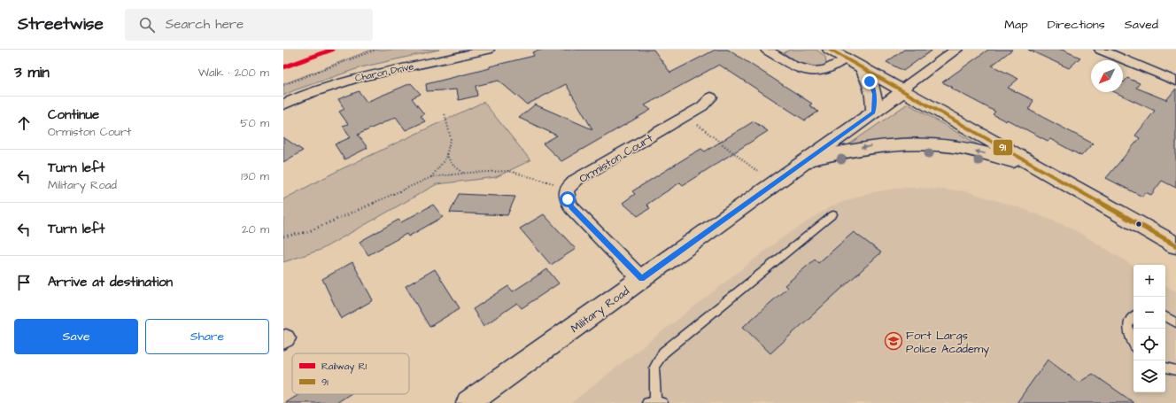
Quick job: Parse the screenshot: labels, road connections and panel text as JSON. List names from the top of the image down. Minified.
{"streets":{"main road":["Military Road"],"street":["Charon Drive","Ormiston Court"]},"places":{"school or university":["Fort Largs Police Academy"]},"lines":["rail line R1","transit line 91"],"legend":["Railway R1","91"],"north":"bottom left","page":{"header":"Streetwise","search":"Search here","nav":["Map","Directions","Saved"],"heading":["3 min","Walk · 200 m"],"list":[["Continue","Ormiston Court","50 m"],["Turn left","Military Road","130 m"],["Turn left","20 m"],"Arrive at destination"],"map_buttons":["+","−"],"buttons":["Save","Share"]}}
